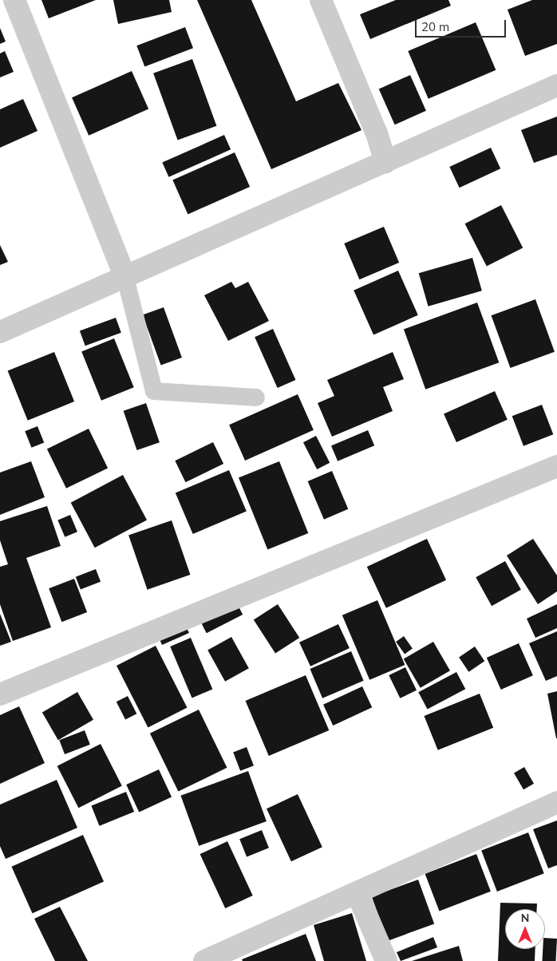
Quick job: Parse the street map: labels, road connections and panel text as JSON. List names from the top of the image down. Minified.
{"scale_bar":"20 m","north":"top"}
